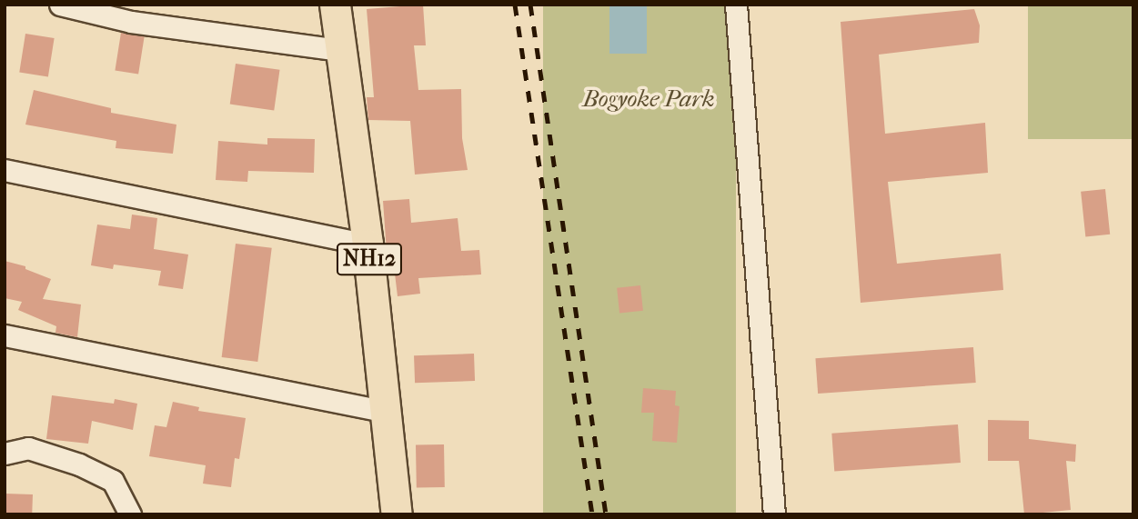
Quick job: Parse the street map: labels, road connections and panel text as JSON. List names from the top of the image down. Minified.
{"streets":{"highway":["NH12"]},"parks":["Bogyoke Park"]}
